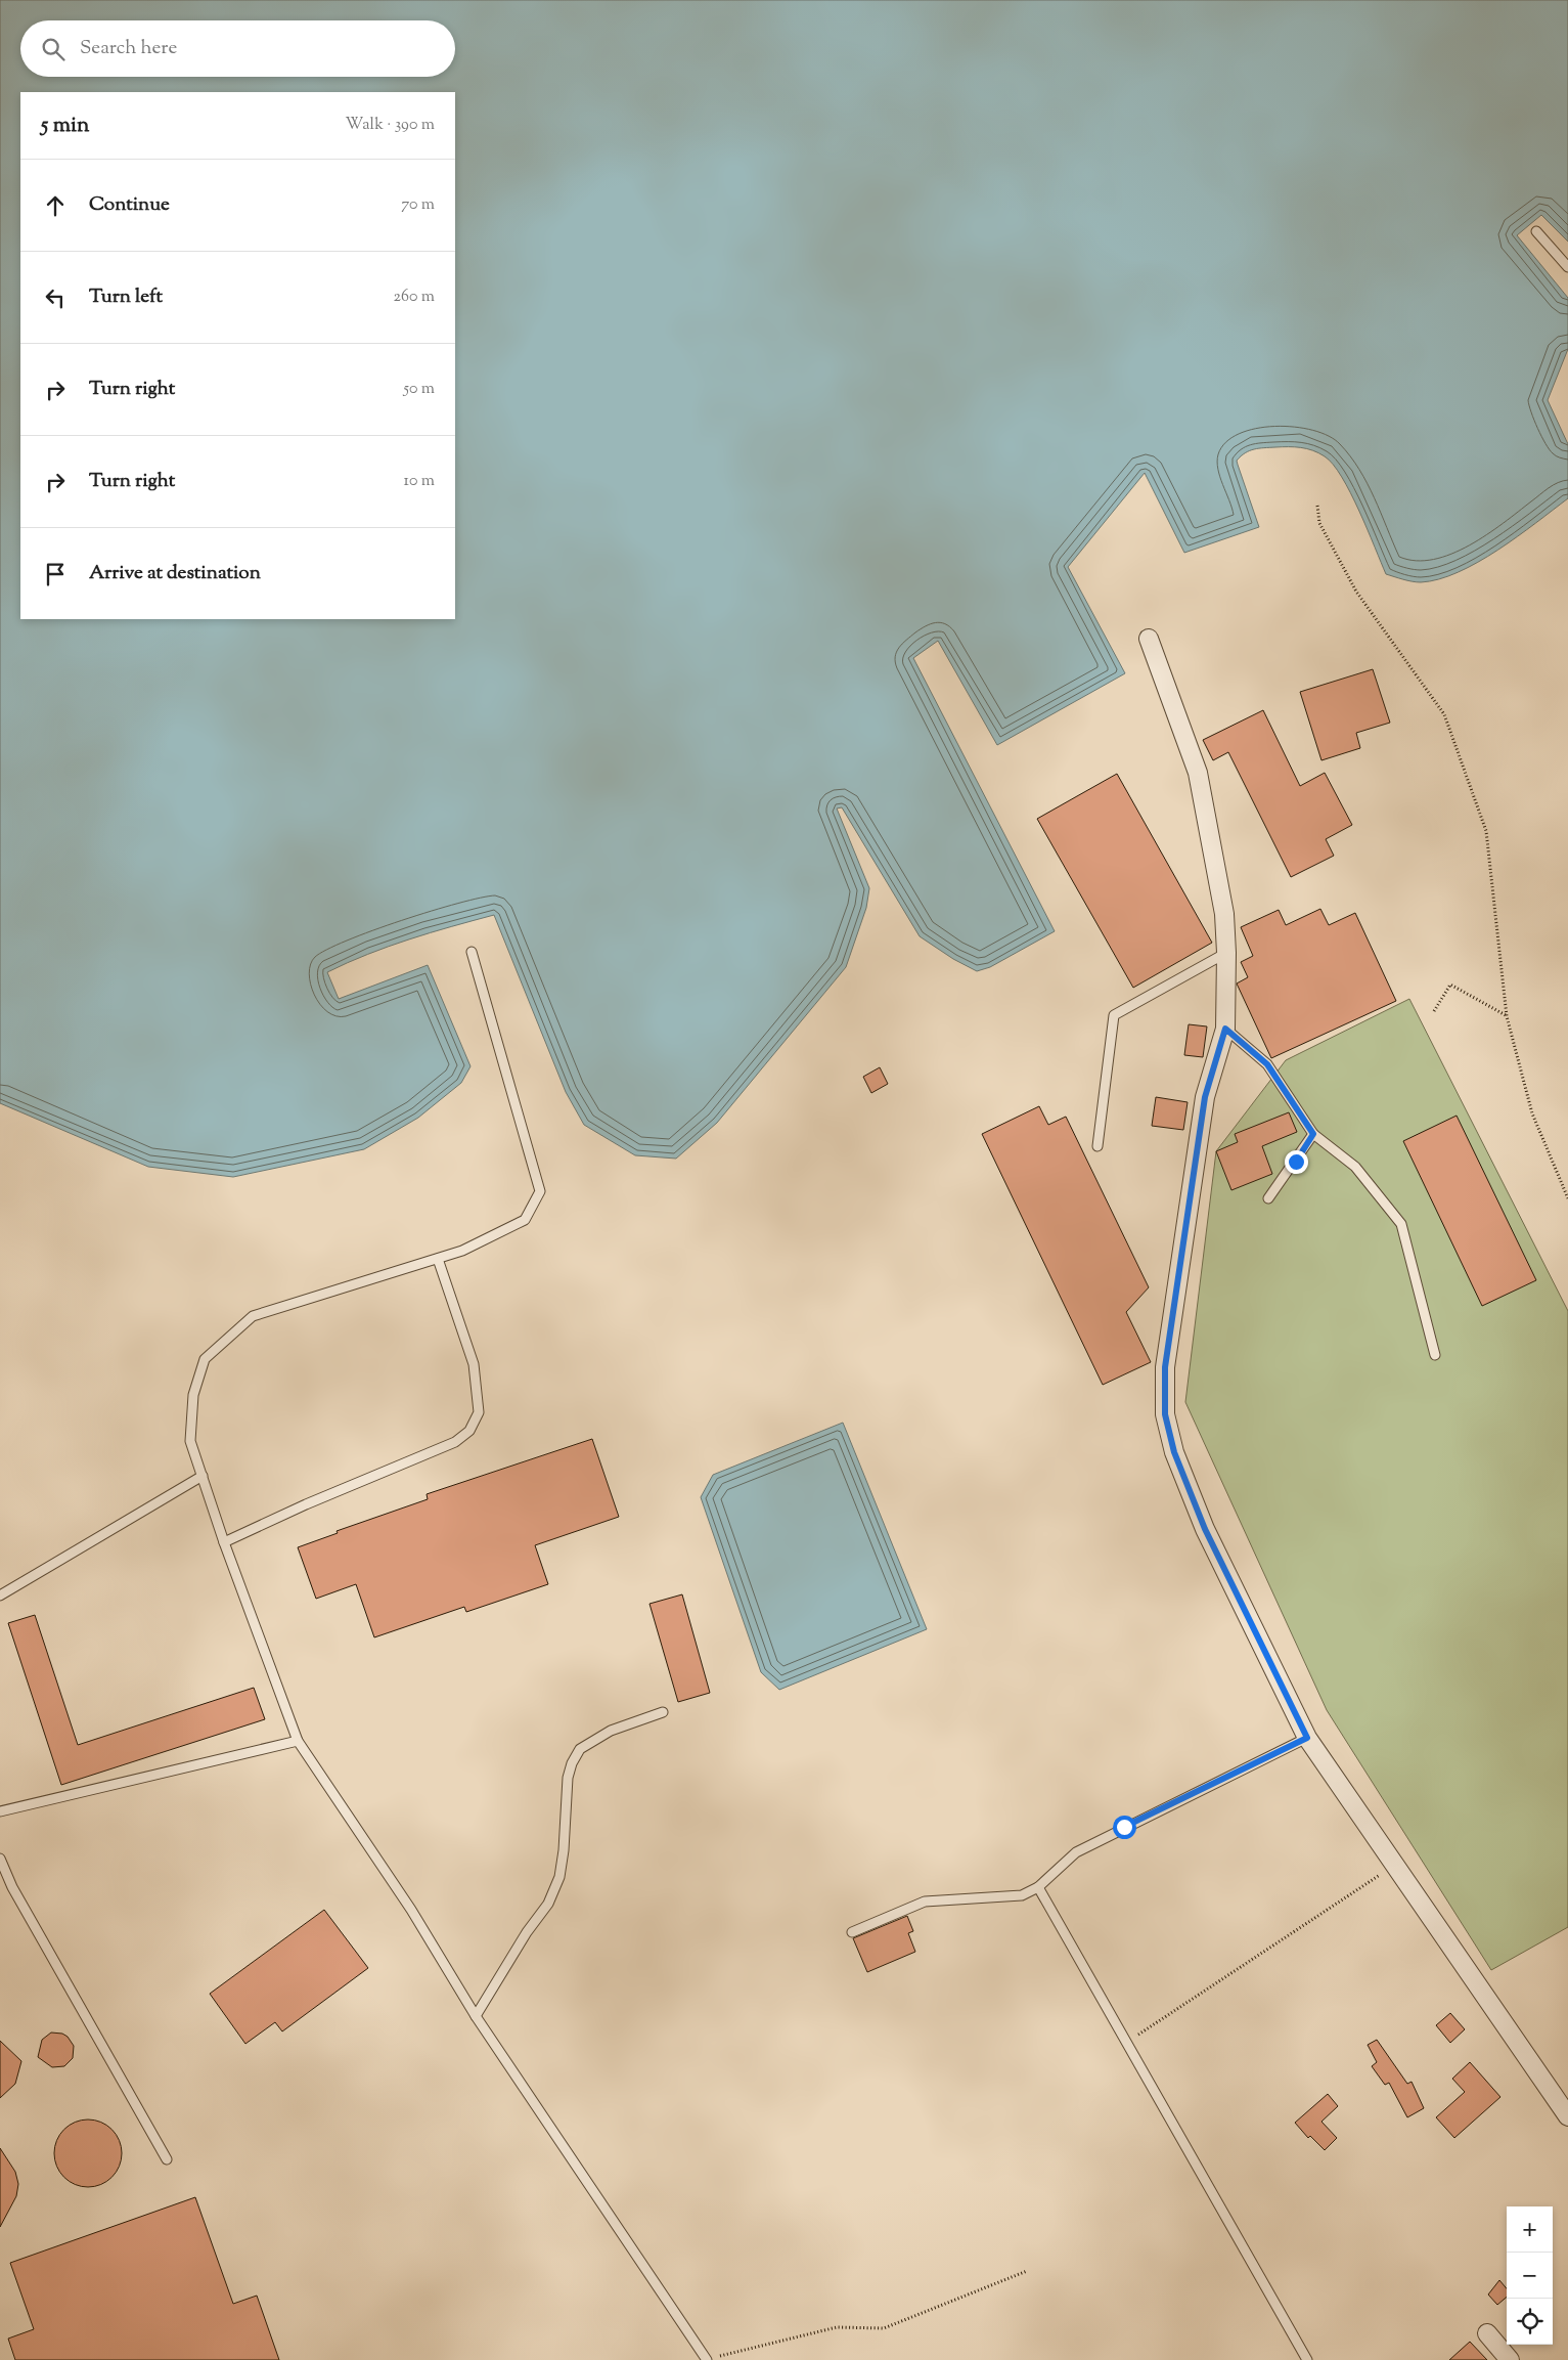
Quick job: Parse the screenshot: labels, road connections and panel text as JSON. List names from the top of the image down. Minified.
{"page":{"search":"Search here","heading":["5 min","Walk · 390 m"],"list":[["Continue","70 m"],["Turn left","260 m"],["Turn right","50 m"],["Turn right","10 m"],"Arrive at destination"],"map_buttons":["+","−"]}}
